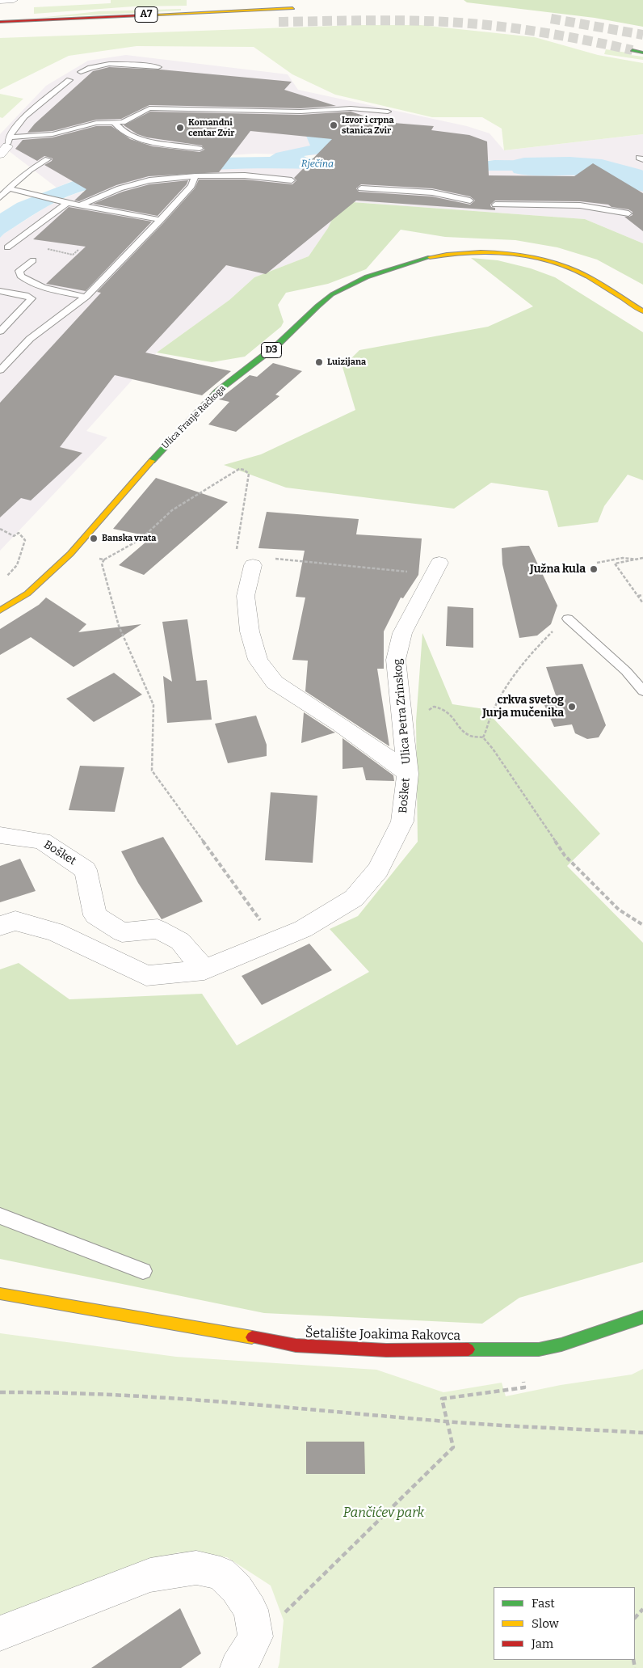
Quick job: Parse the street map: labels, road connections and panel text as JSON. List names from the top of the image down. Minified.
{"streets":{"main road":["A7","D3","Ulica Franje Račkoga","Šetalište Joakima Rakovca"],"street":["Ulica Petra Zrinskog","Bošket"]},"crossings":[["Ulica Petra Zrinskog","Bošket"]],"water":["Rječina"],"parks":["Pančićev park"],"places":["Izvor i crpna stanica Zvir","Komandni centar Zvir","Luizijana","Banska vrata","Južna kula","crkva svetog Jurja mučenika"],"legend":["Fast","Slow","Jam"]}
